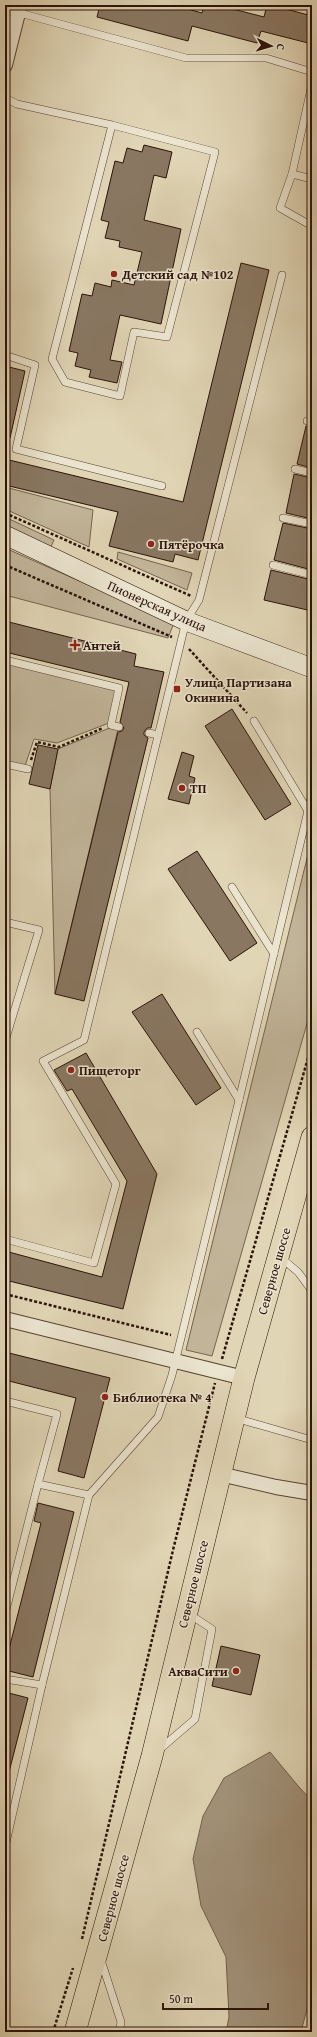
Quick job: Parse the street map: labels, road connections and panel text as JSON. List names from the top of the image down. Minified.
{"streets":{"main road":["Северное шоссе"],"street":["Пионерская улица"]},"places":{"other":["Детский сад №102","Пятёрочка","ТП","Пищеторг","Библиотека № 4","АкваСити"],"health":["Антей"],"transit":["Улица Партизана Окинина"]},"scale_bar":"50 m","north":"right"}
